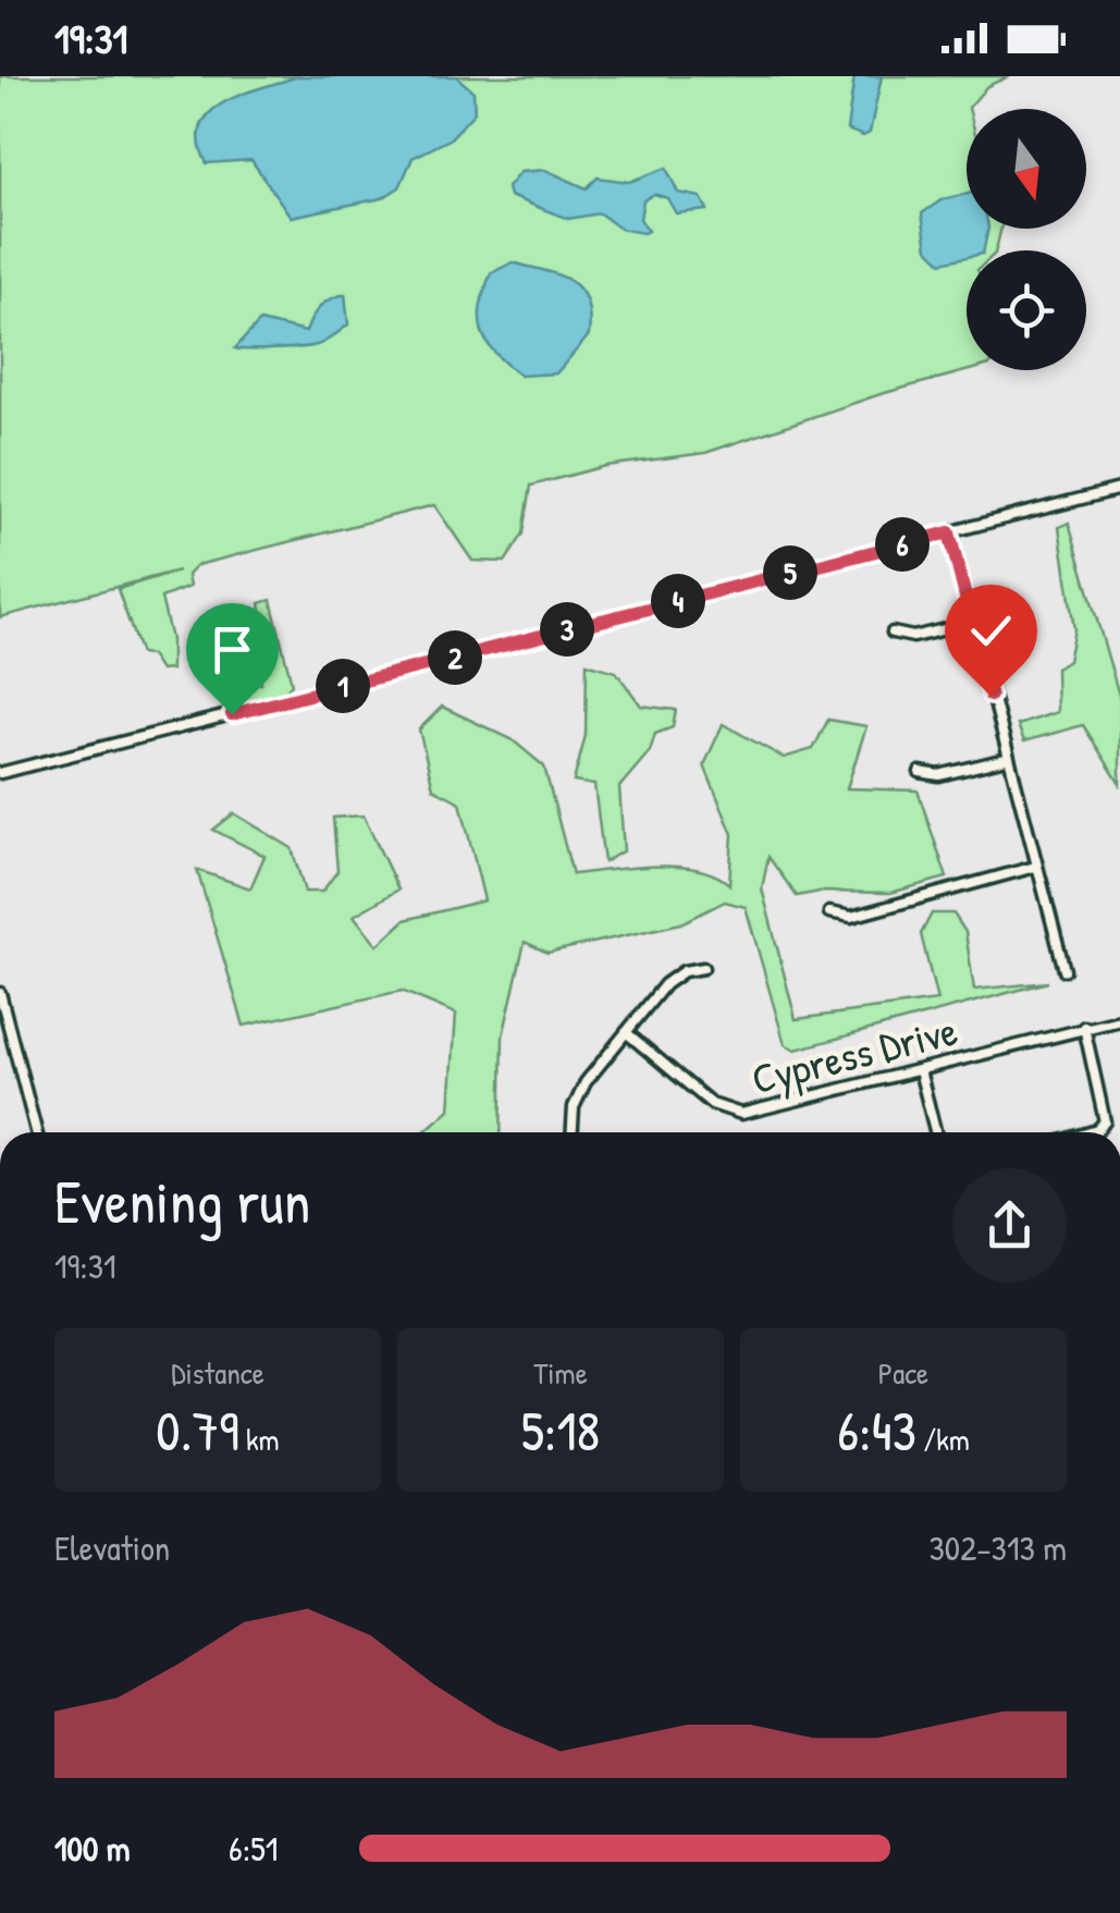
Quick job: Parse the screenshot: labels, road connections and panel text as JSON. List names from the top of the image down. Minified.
{"streets":{"street":["Cypress Drive"]},"north":"bottom","page":{"status":"19:31","pins":["6","5","4","3","2","1"],"heading":["Evening run","19:31"],"stats":[["Distance","0.79 km"],["Time","5:18"],["Pace","6:43 /km"]],"chart":["Elevation","302–313 m"],"list":[{"name":"100 m","note":"6:51"}]}}
